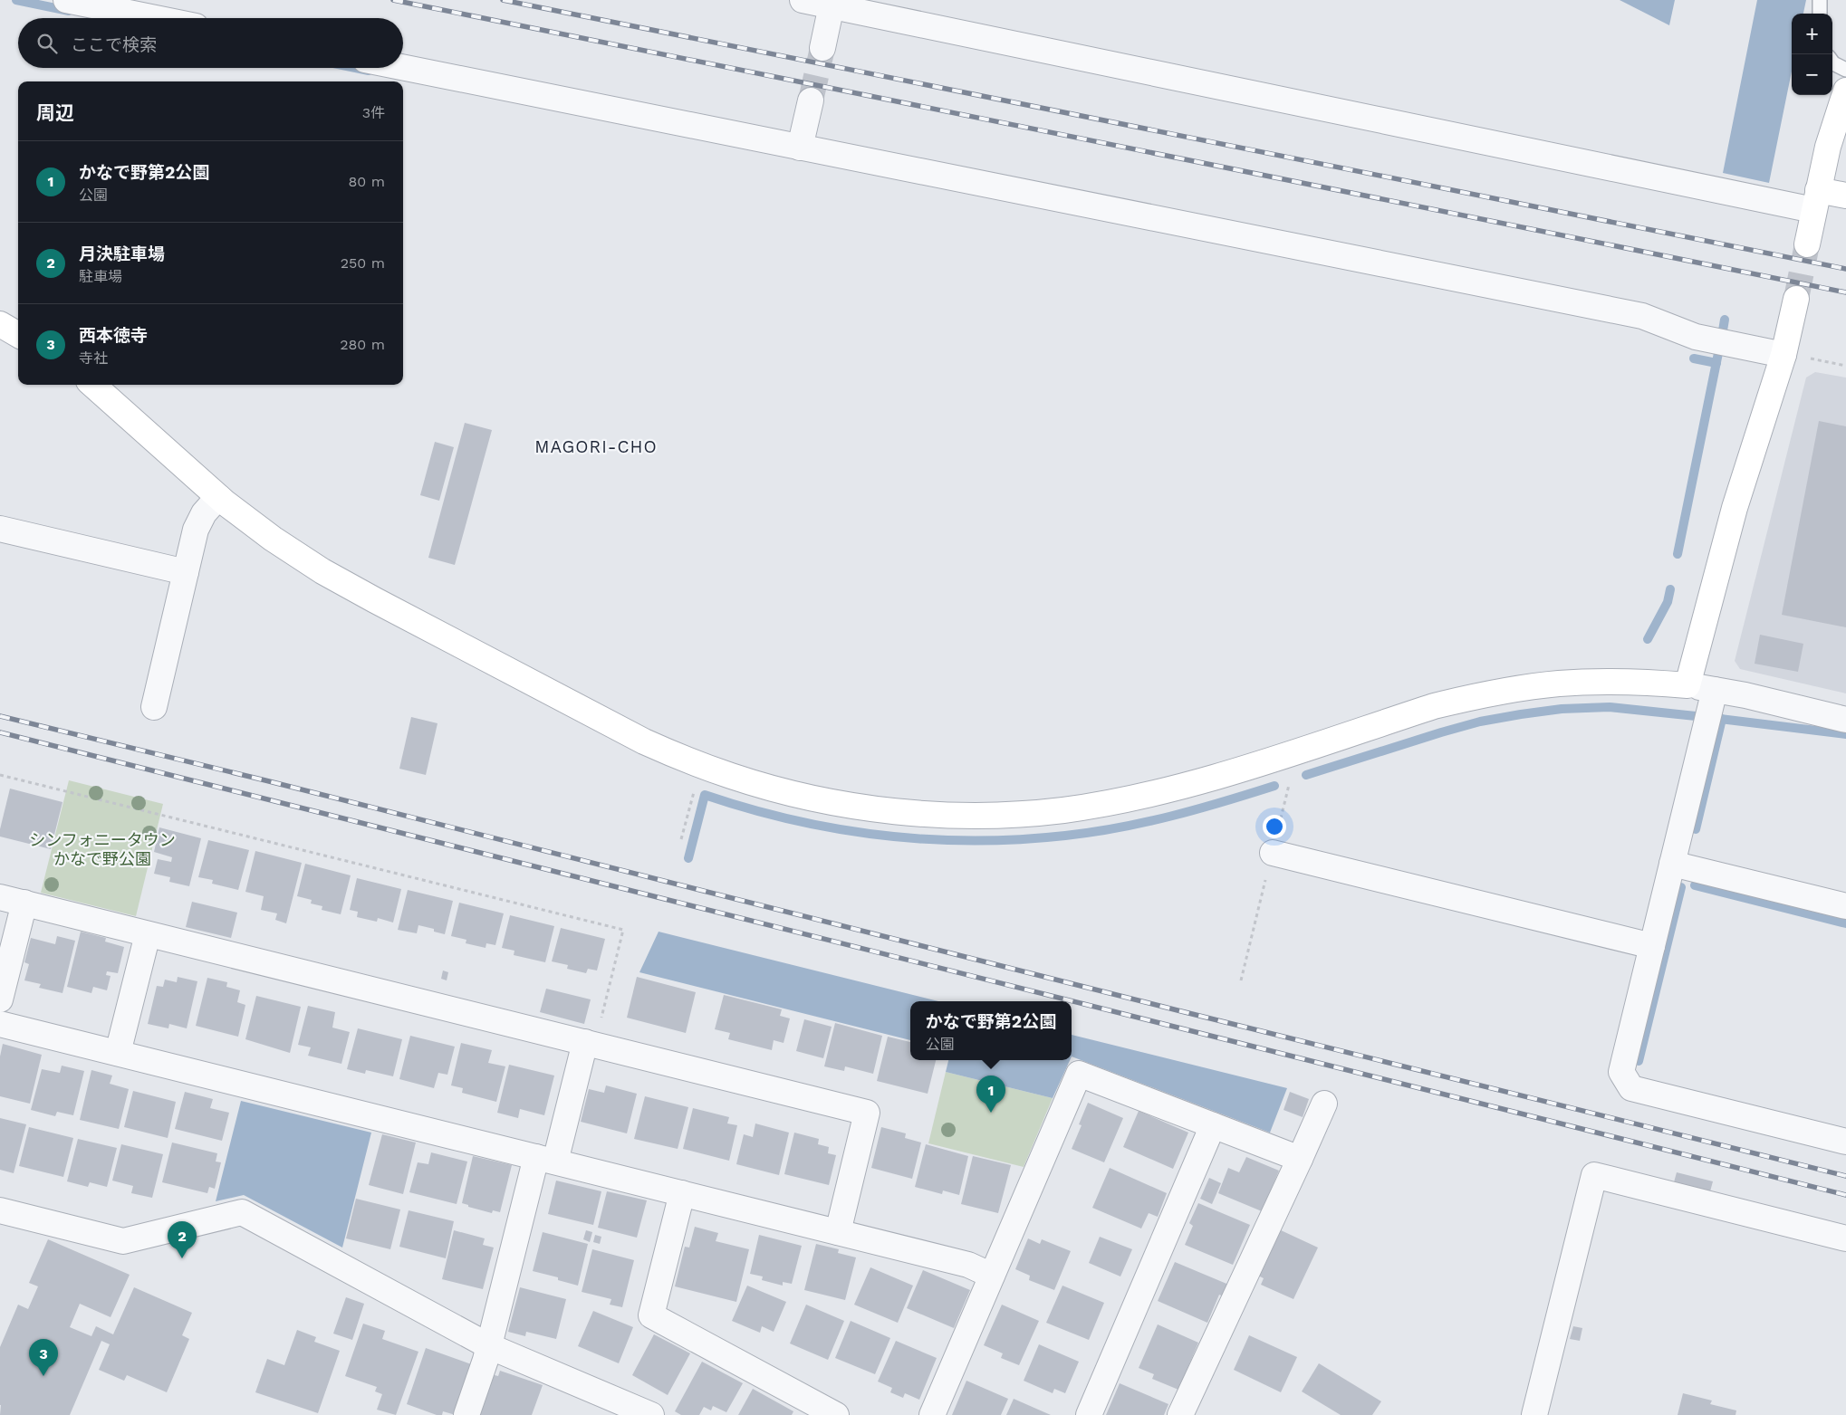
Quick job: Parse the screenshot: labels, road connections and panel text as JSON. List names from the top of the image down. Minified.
{"districts":["MAGORI-CHO"],"parks":["シンフォニータウン かなで野公園"],"page":{"map_buttons":["+","−"],"search":"ここで検索","heading":["周辺","3件"],"list":[{"mark":"1","name":"かなで野第2公園","note":"公園","value":"80 m"},{"mark":"2","name":"月決駐車場","note":"駐車場","value":"250 m"},{"mark":"3","name":"西本徳寺","note":"寺社","value":"280 m"}],"popup":["かなで野第2公園","公園"],"pins":["1","2","3"]}}
